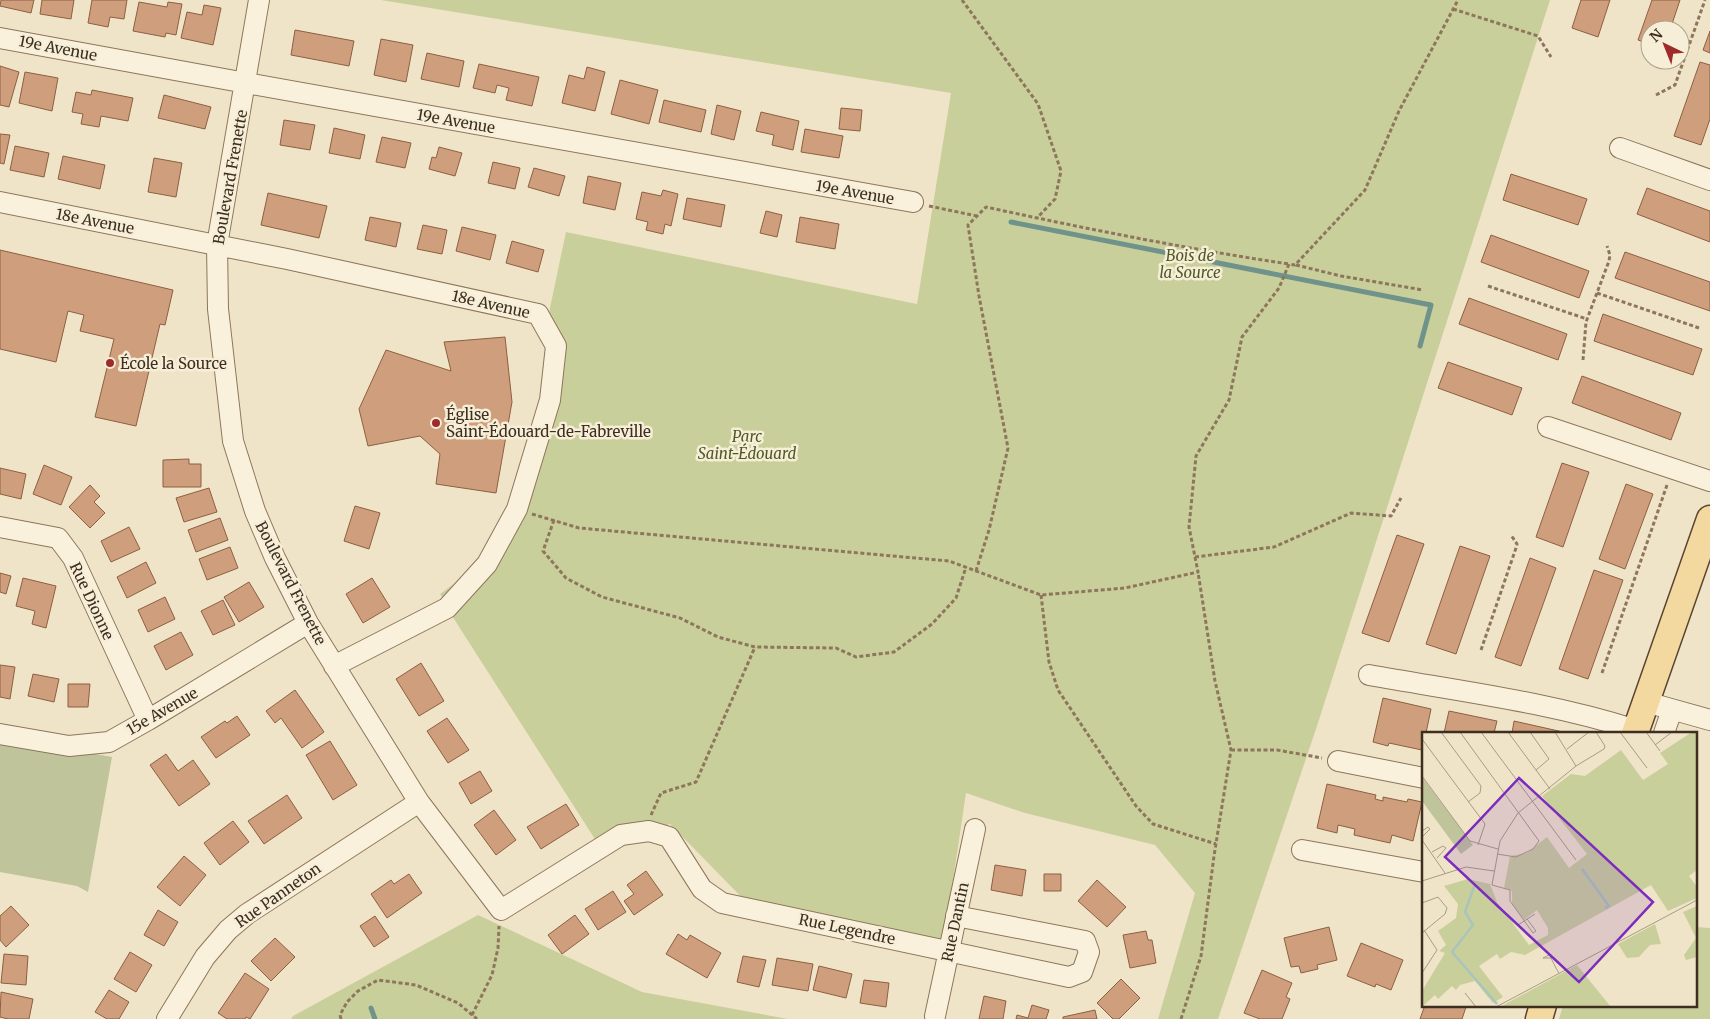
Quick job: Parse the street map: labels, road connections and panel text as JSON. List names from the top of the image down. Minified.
{"streets":{"street":["19e Avenue","Boulevard Frenette","18e Avenue","Rue Dionne","15e Avenue","Rue Panneton","Rue Dantin","Rue Legendre"]},"crossings":[["19e Avenue","Boulevard Frenette"],["Boulevard Frenette","18e Avenue"],["Boulevard Frenette","15e Avenue"],["Boulevard Frenette","Rue Panneton"],["Rue Dionne","15e Avenue"],["Rue Dantin","Rue Legendre"]],"parks":["Bois de la Source","Parc Saint-Édouard"],"places":["École la Source","Église Saint-Édouard-de-Fabreville"],"north":"top left"}
